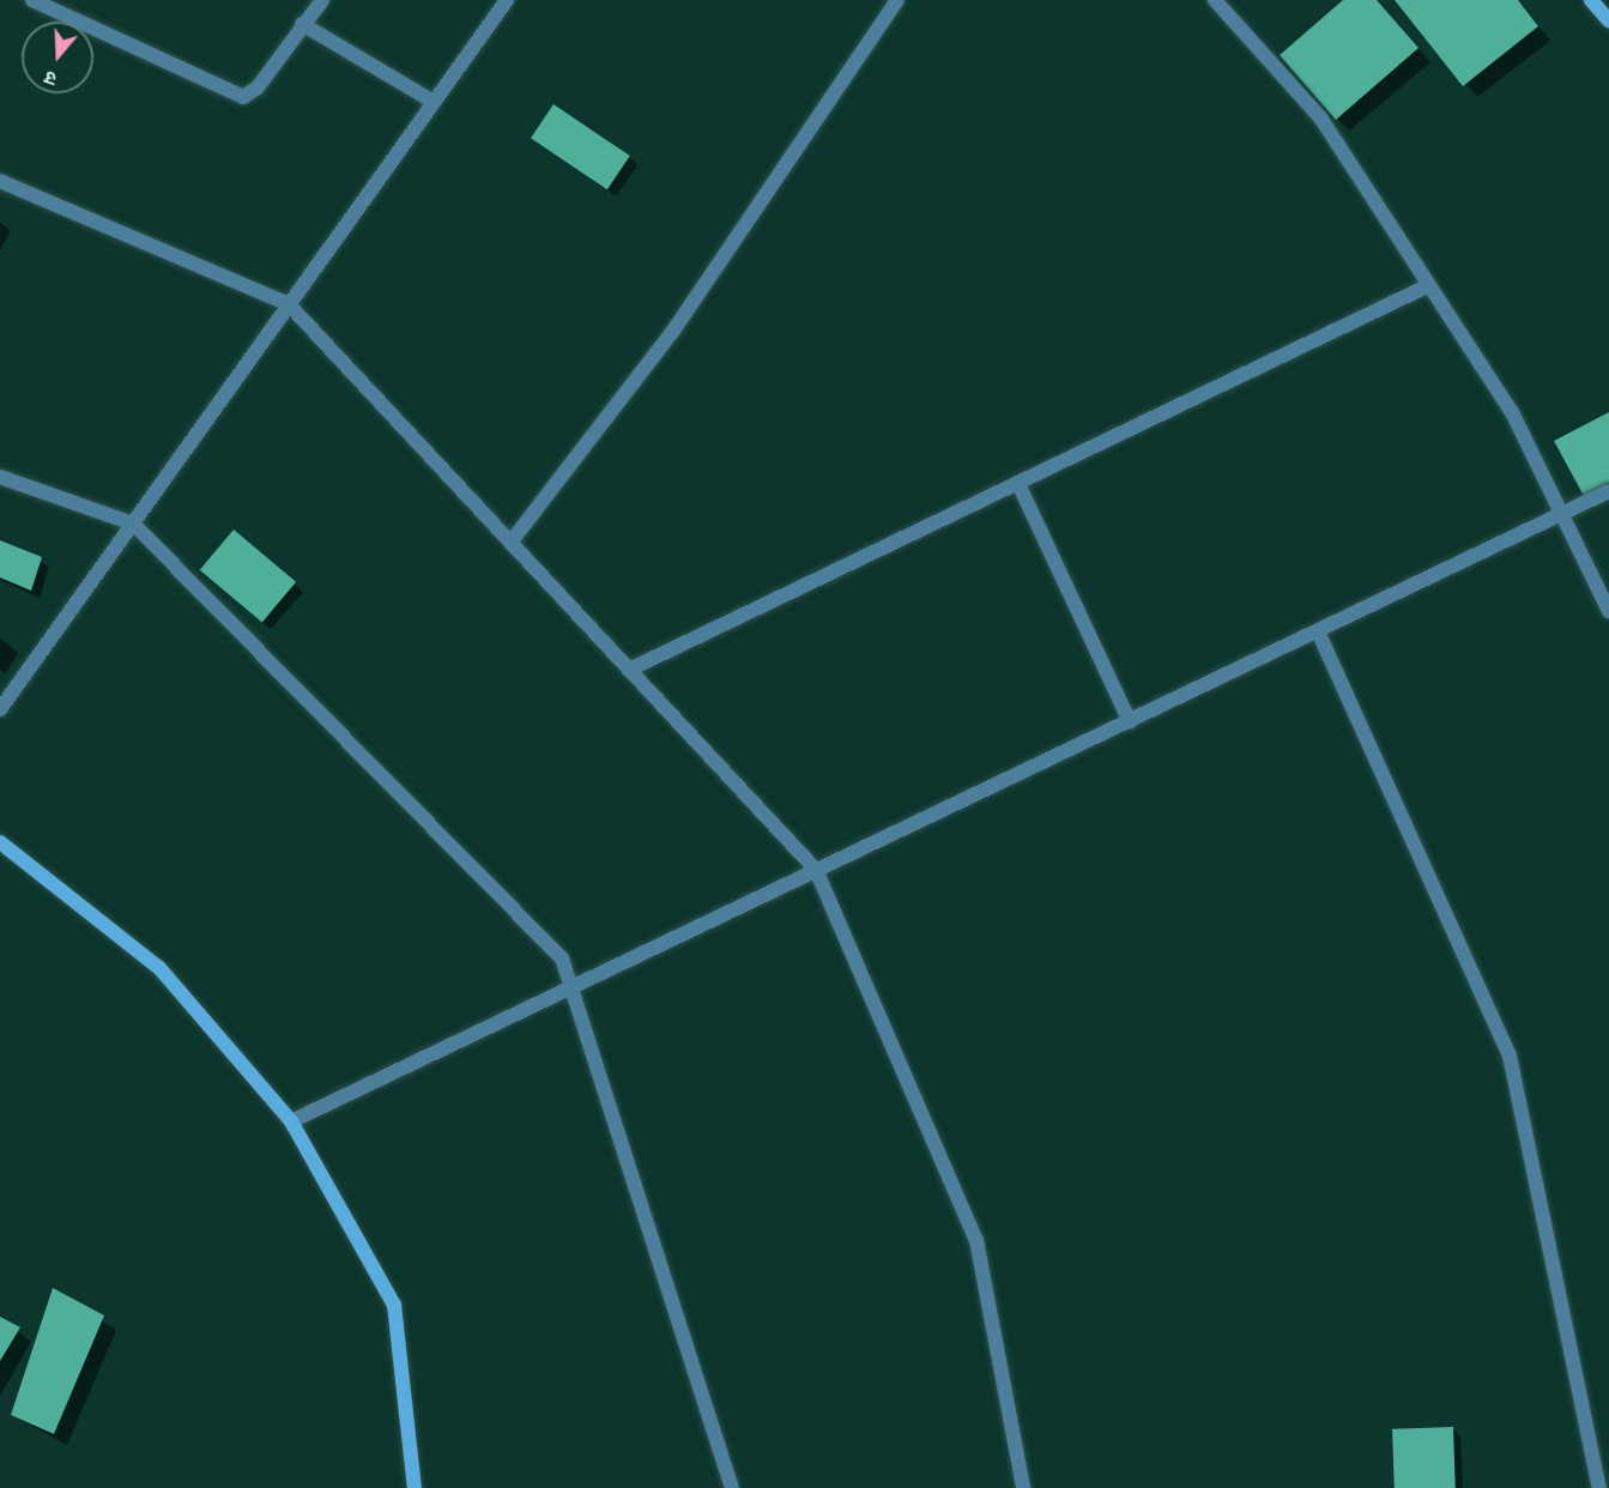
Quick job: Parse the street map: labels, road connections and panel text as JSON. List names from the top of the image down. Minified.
{"north":"bottom"}
